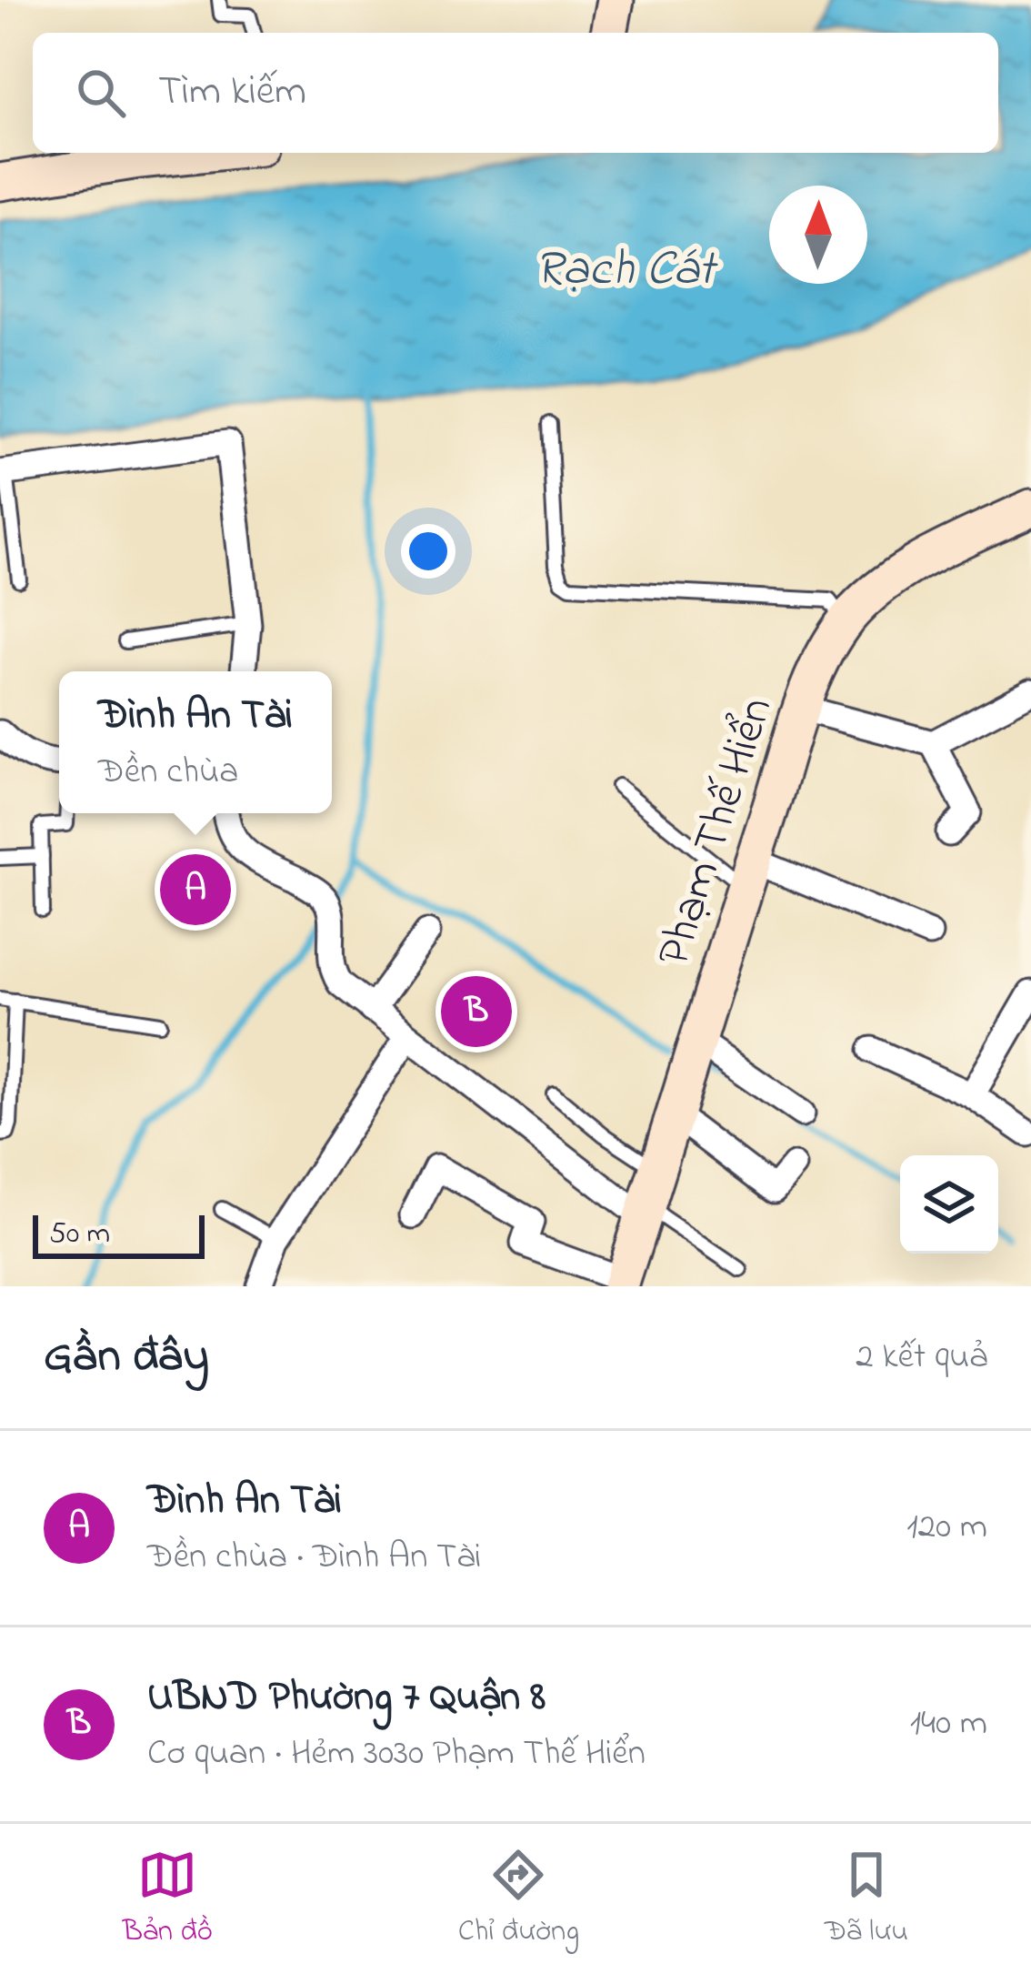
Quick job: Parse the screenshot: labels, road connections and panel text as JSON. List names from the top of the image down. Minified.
{"streets":{"main road":["Phạm Thế Hiển"]},"water":["Rạch Cát"],"scale_bar":"50 m","north":"top","page":{"search":"Tìm kiếm","popup":["Đình An Tài","Đền chùa"],"pins":["A","B"],"scale":"50 m","heading":["Gần đây","2 kết quả"],"list":[{"mark":"A","name":"Đình An Tài","note":"Đền chùa · Đình An Tài","value":"120 m"},{"mark":"B","name":"UBND Phường 7 Quận 8","note":"Cơ quan · Hẻm 3030 Phạm Thế Hiển","value":"140 m"}],"nav":["Bản đồ","Chỉ đường","Đã lưu"]}}
